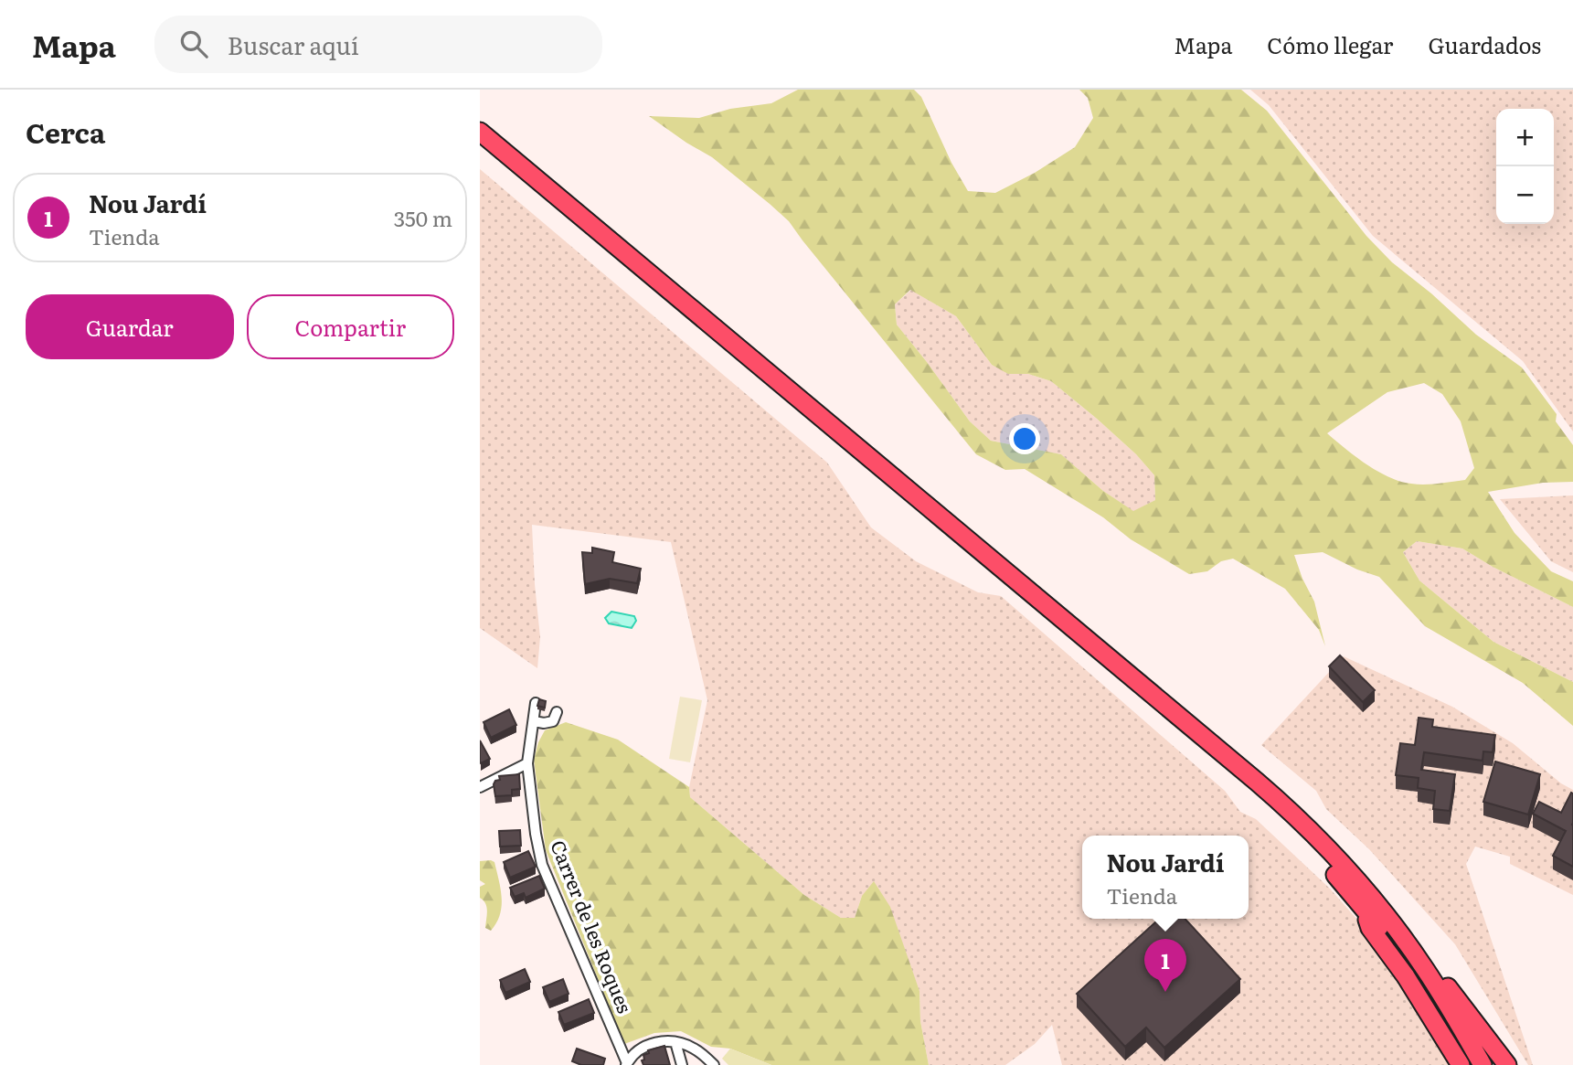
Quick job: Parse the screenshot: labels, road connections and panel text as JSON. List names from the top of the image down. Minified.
{"streets":{"street":["Carrer de les Roques"]},"page":{"header":"Mapa","search":"Buscar aquí","nav":["Mapa","Cómo llegar","Guardados"],"heading":"Cerca","map_buttons":["+","−"],"list":[{"mark":"1","name":"Nou Jardí","note":"Tienda","value":"350 m"}],"buttons":["Guardar","Compartir"],"popup":["Nou Jardí","Tienda"],"pins":"1"}}
